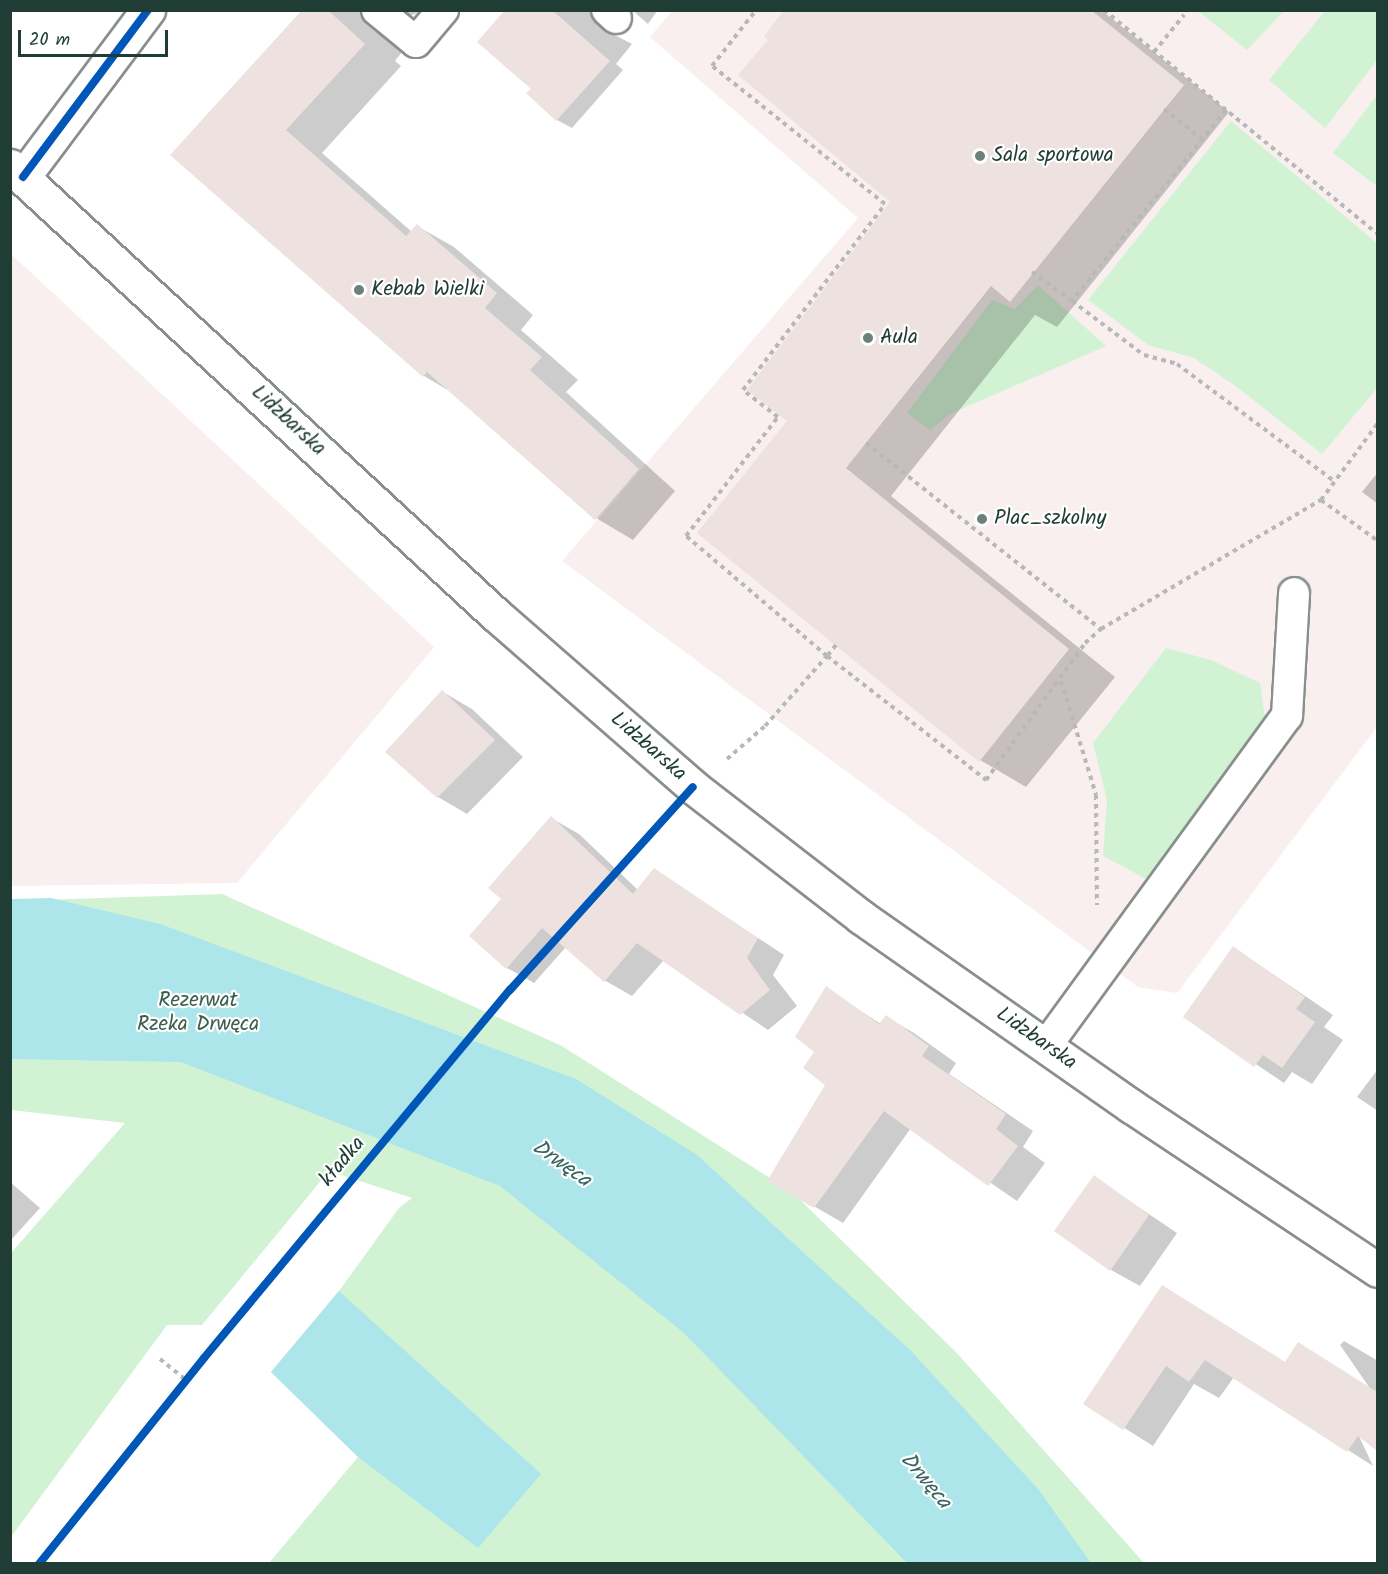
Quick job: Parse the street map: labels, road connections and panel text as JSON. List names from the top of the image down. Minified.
{"streets":{"main road":["Lidzbarska"],"cycle path":["kładka"]},"crossings":[["Lidzbarska","kładka"]],"water":["Drwęca"],"parks":["Rezerwat Rzeka Drwęca"],"places":["Sala sportowa","Kebab Wielki","Aula","Plac_szkolny"],"scale_bar":"20 m"}
